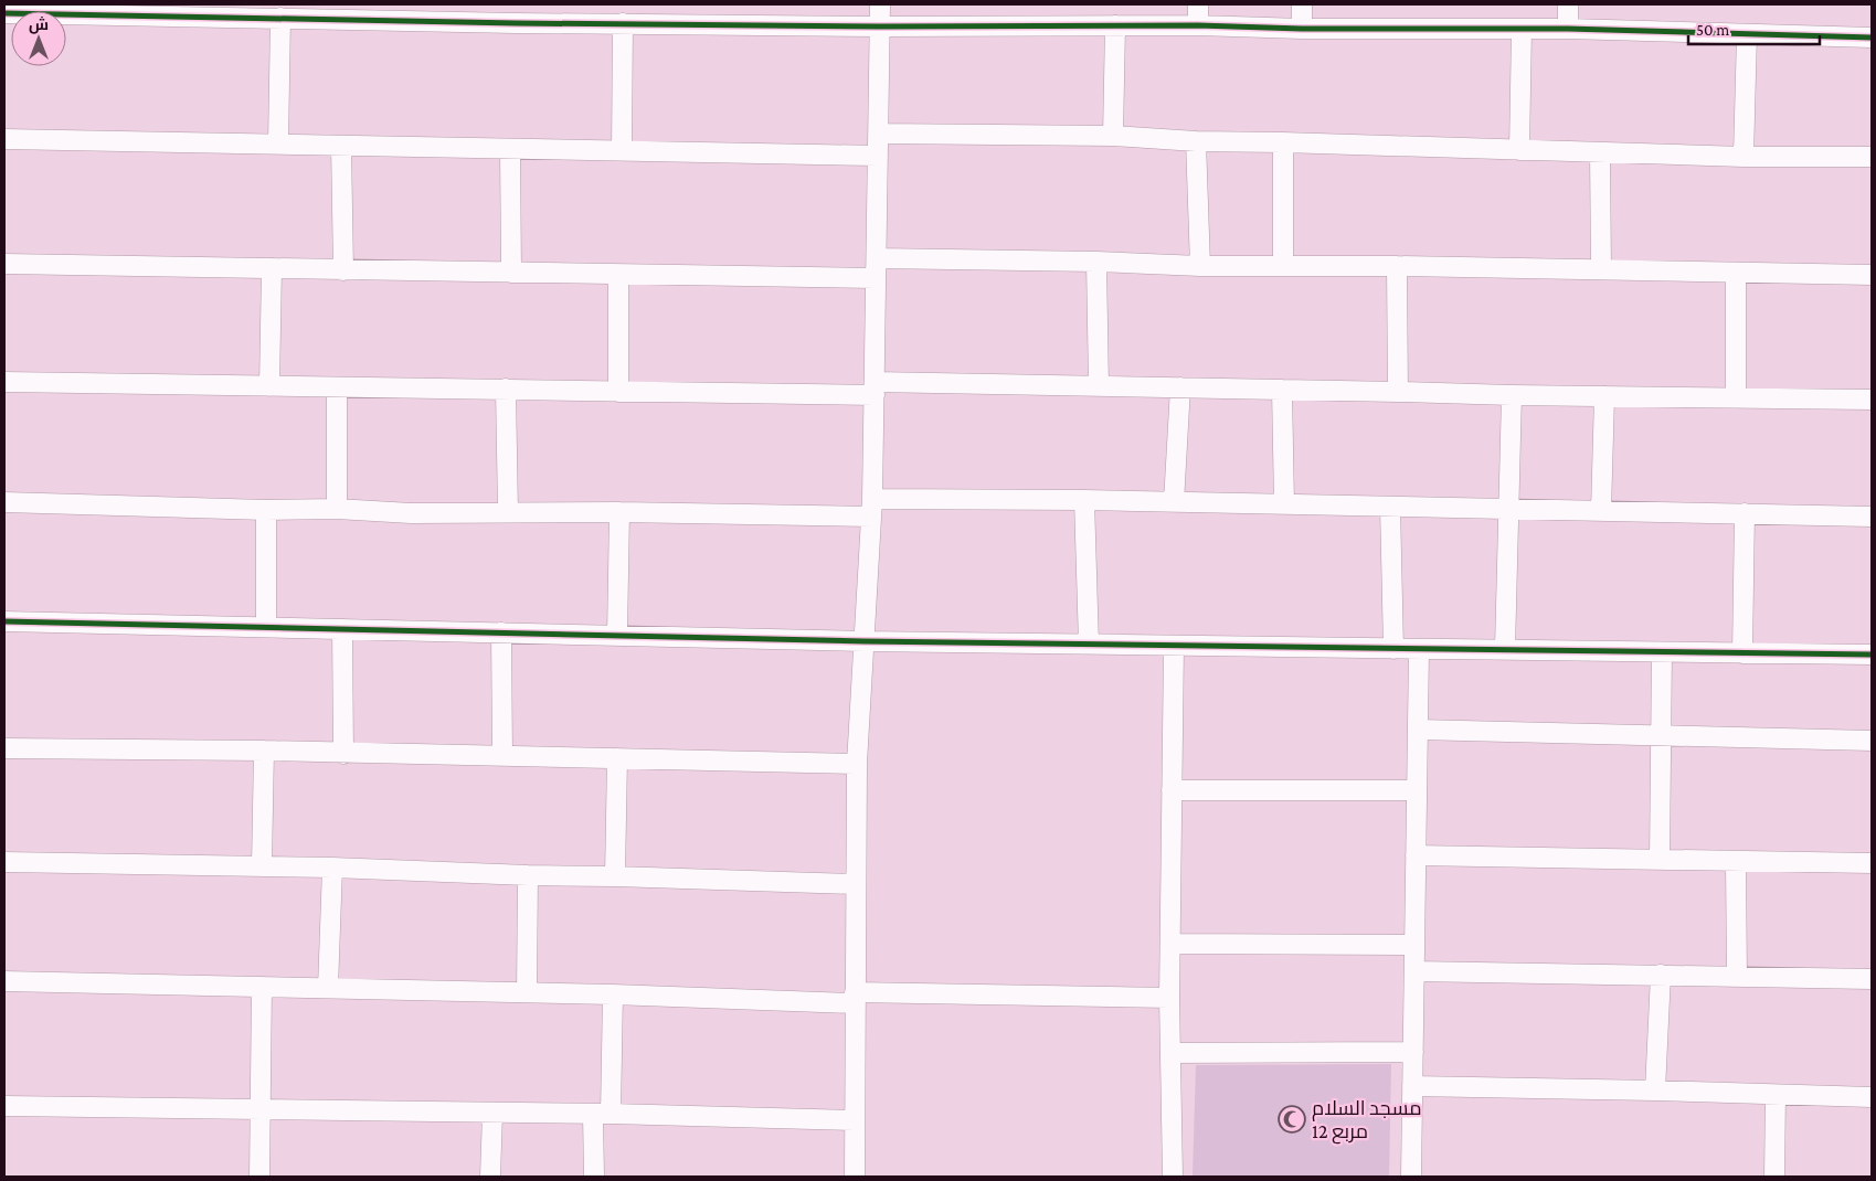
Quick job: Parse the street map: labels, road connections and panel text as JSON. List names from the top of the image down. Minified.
{"places":{"mosque":["مسجد السلام مربع 12"]},"scale_bar":"50 m","north":"top"}
